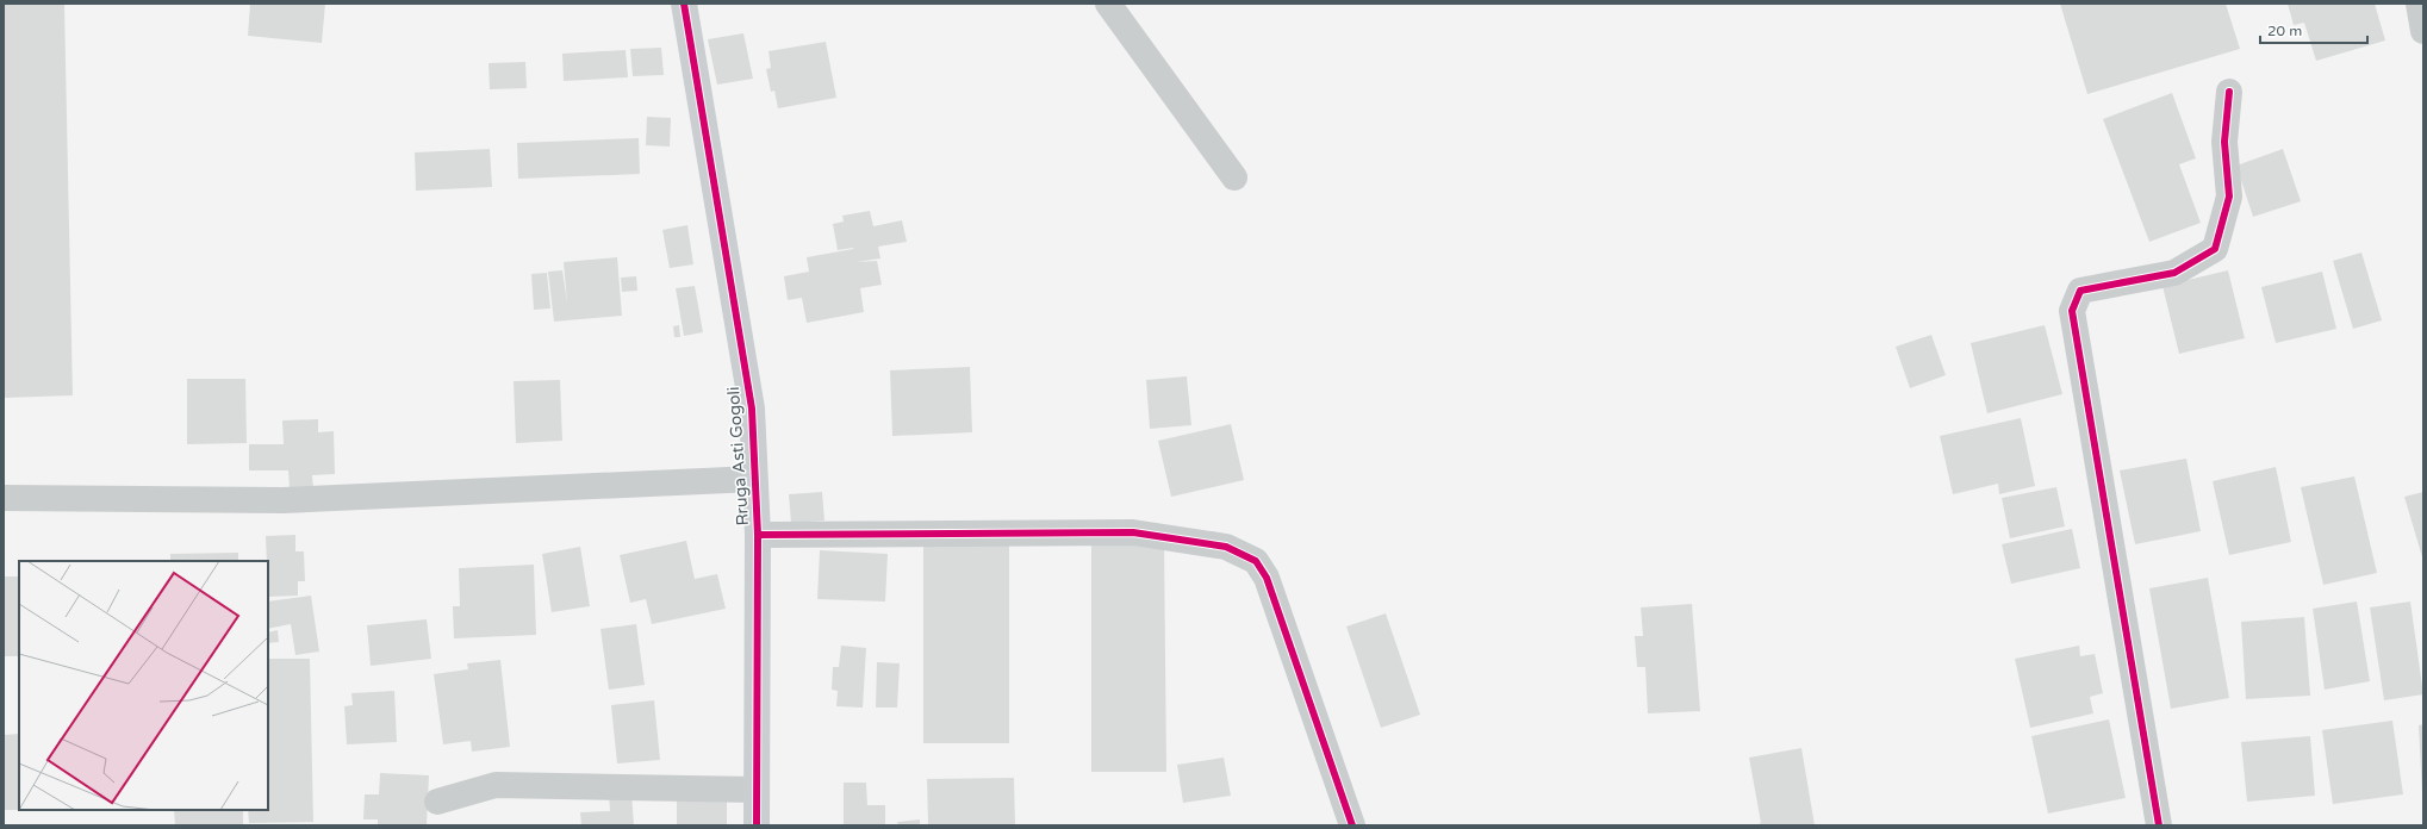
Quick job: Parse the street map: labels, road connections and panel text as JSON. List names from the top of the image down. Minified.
{"streets":{"street":["Rruga Asti Gogoli"]},"scale_bar":"20 m"}
